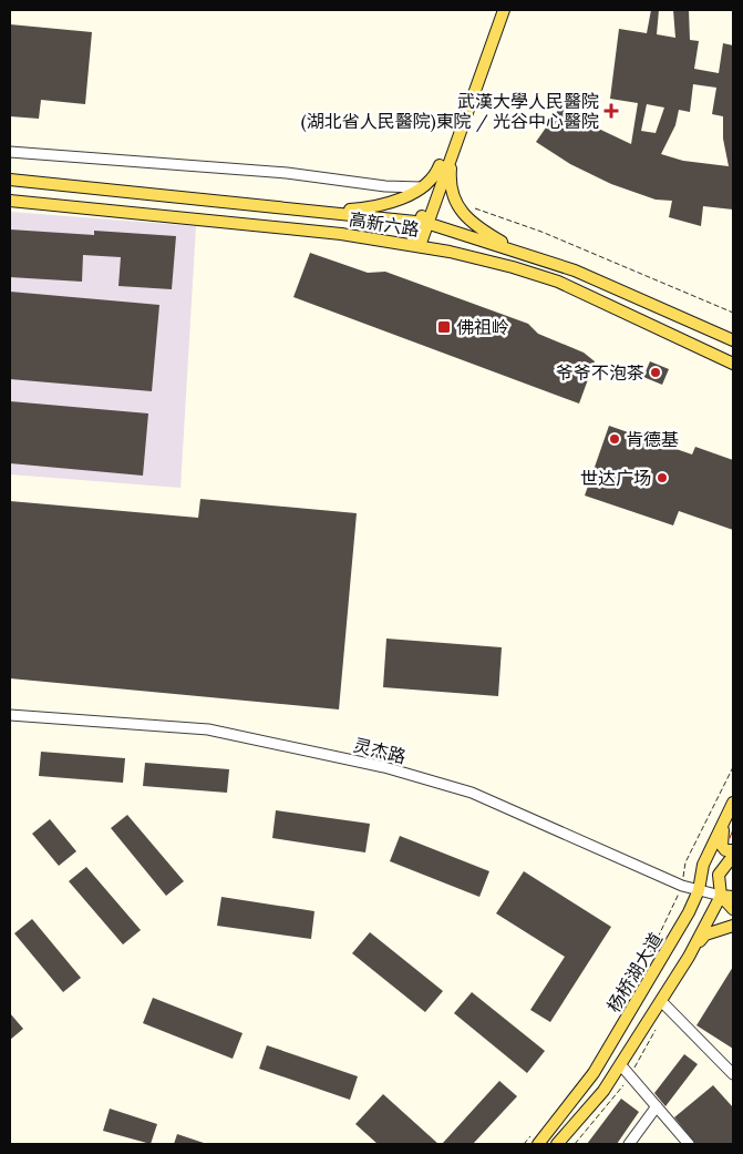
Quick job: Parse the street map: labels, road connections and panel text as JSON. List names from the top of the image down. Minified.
{"streets":{"main road":["高新六路","杨桥湖大道"],"street":["灵杰路"]},"crossings":[["灵杰路","杨桥湖大道"]],"places":{"health":["武漢大學人民醫院 (湖北省人民醫院)東院 / 光谷中心醫院"],"transit":["佛祖岭"],"other":["爷爷不泡茶","肯德基","世达广场"]}}
